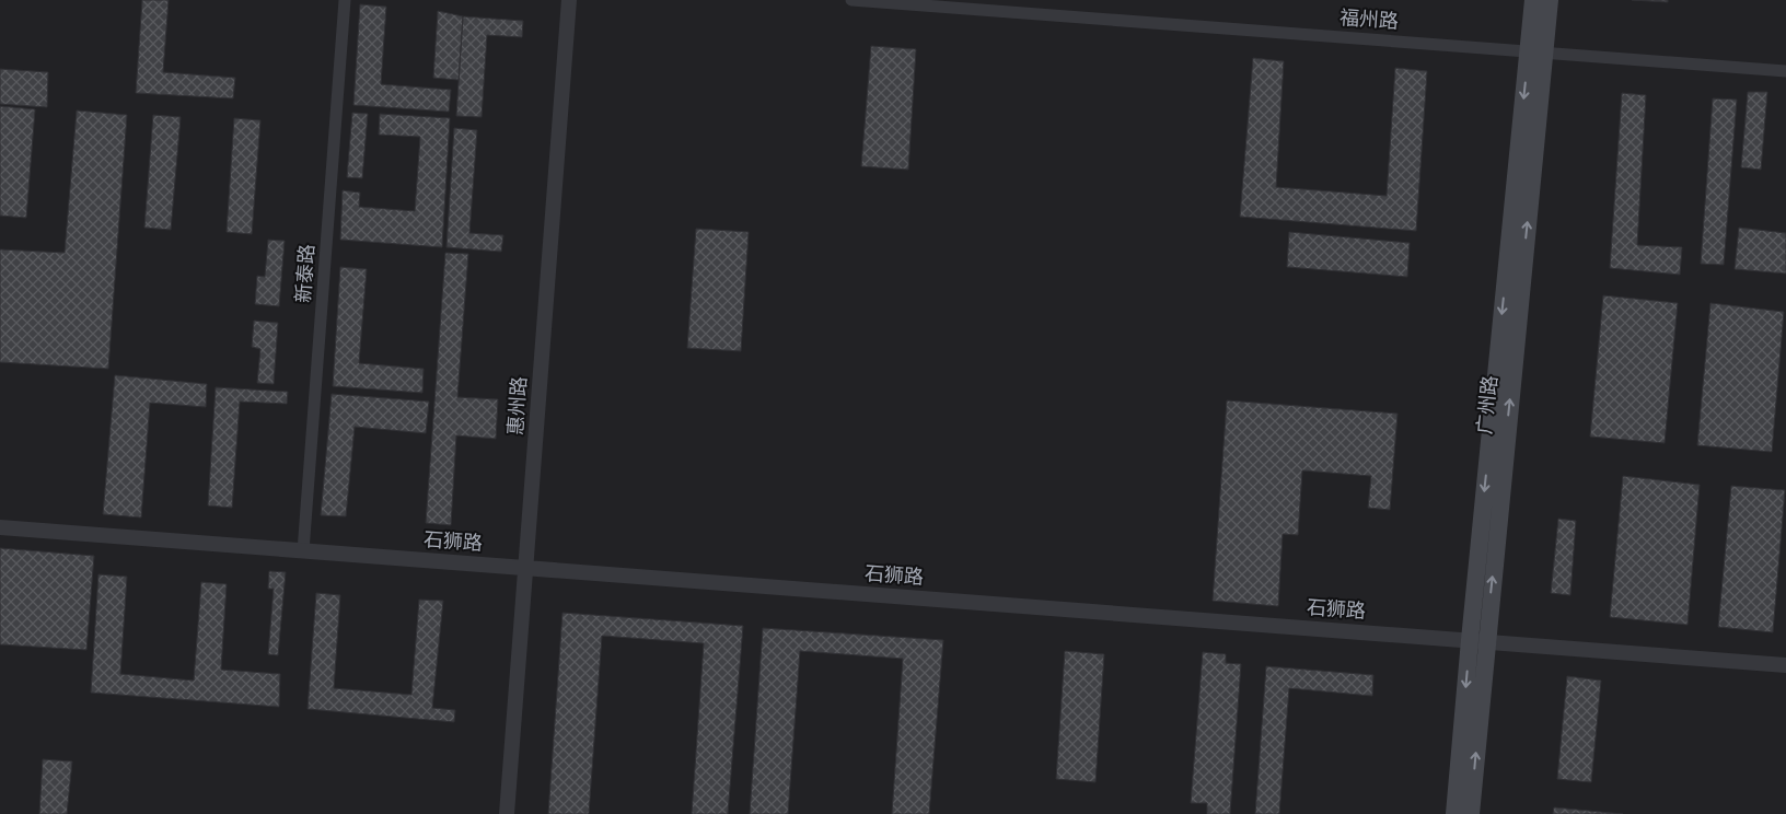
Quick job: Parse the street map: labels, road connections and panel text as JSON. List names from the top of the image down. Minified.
{"streets":{"main road":["广州路"],"street":["福州路","新泰路","惠州路","石狮路"]},"crossings":[["福州路","广州路"],["新泰路","石狮路"],["广州路","石狮路"]]}
